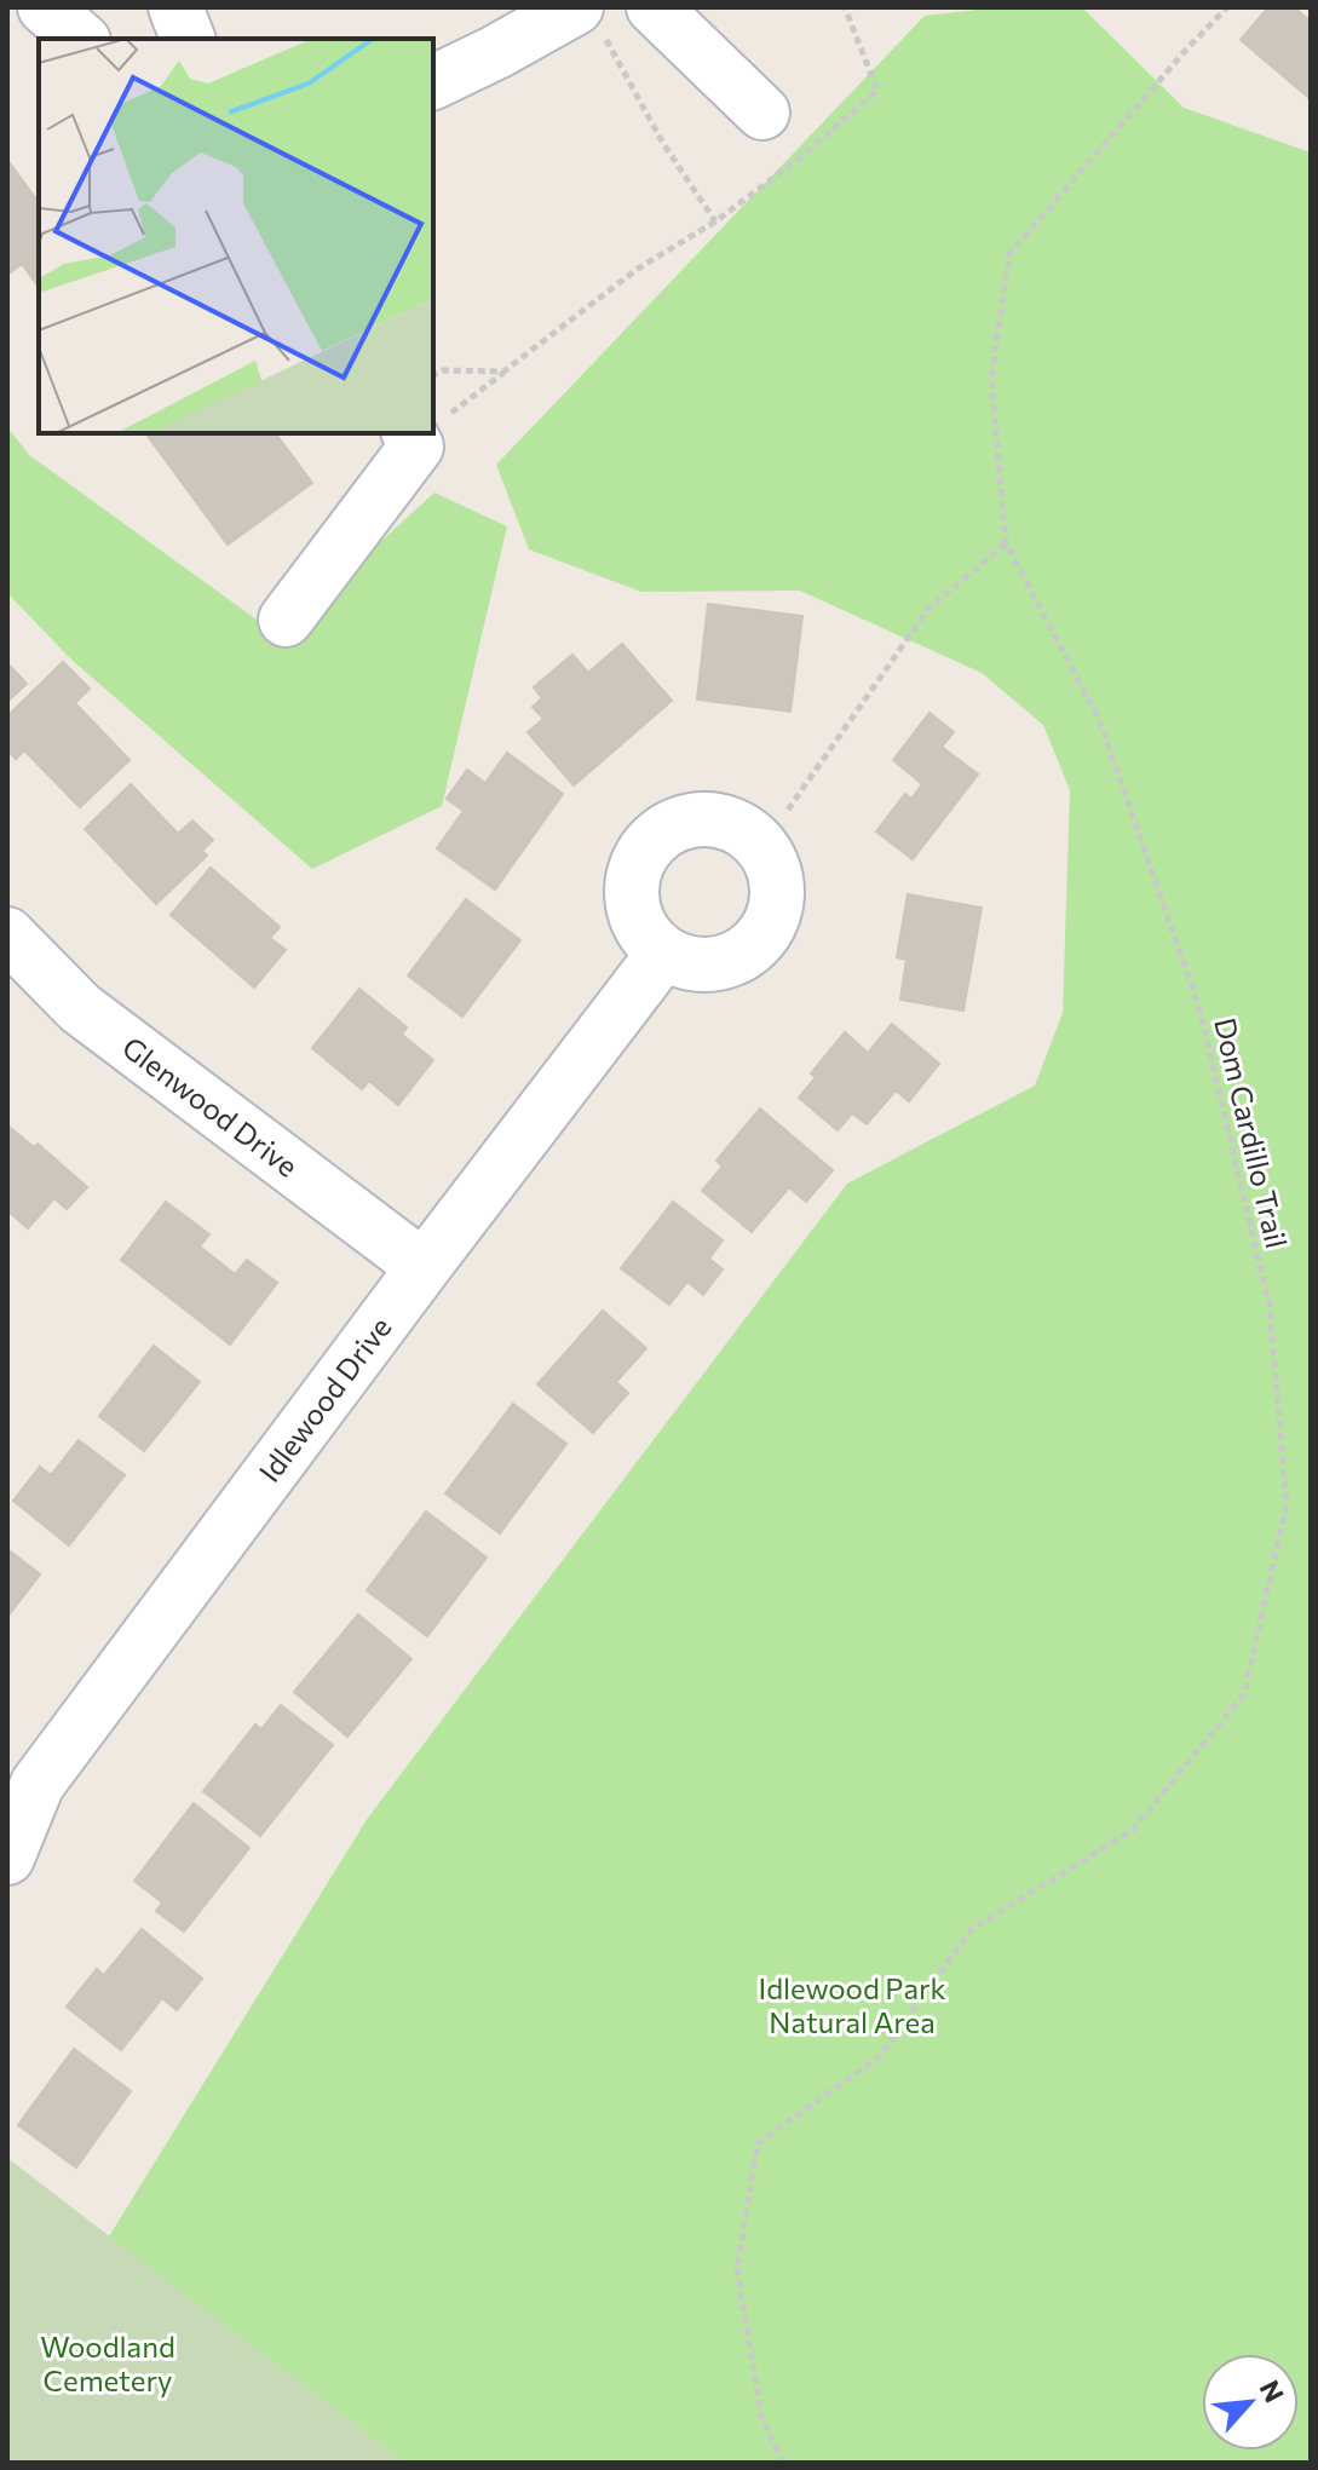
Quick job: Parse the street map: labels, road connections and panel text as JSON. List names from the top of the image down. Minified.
{"streets":{"street":["Glenwood Drive","Idlewood Drive"],"path":["Dom Cardillo Trail"]},"crossings":[["Glenwood Drive","Idlewood Drive"]],"parks":["Idlewood Park Natural Area","Woodland Cemetery"],"north":"top right"}
